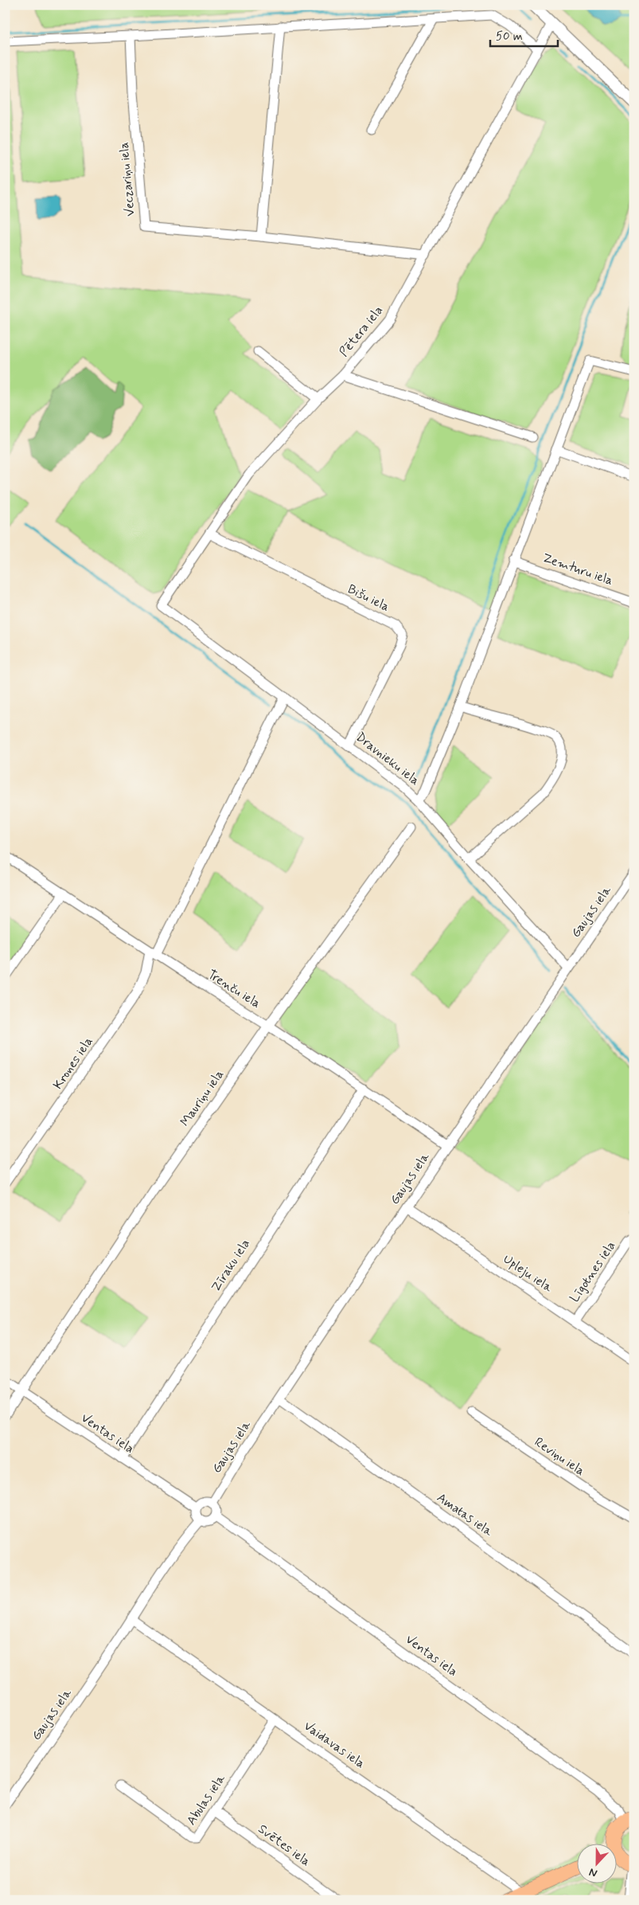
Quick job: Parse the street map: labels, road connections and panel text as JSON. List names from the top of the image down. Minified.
{"streets":{"street":["Veczariņu iela","Pētera iela","Zemturu iela","Bišu iela","Dravnieku iela","Gaujas iela","Trenču iela","Krones iela","Mauriņu iela","Zīraku iela","Līgotnes iela","Upleju iela","Ventas iela","Reviņu iela","Amatas iela","Vaidavas iela","Abulas iela","Svētes iela"]},"crossings":[["Veczariņu iela","Pētera iela"],["Pētera iela","Bišu iela"],["Pētera iela","Dravnieku iela"],["Bišu iela","Dravnieku iela"],["Dravnieku iela","Gaujas iela"],["Dravnieku iela","Krones iela"],["Gaujas iela","Trenču iela"],["Gaujas iela","Upleju iela"],["Gaujas iela","Ventas iela"],["Gaujas iela","Amatas iela"],["Gaujas iela","Vaidavas iela"],["Trenču iela","Krones iela"],["Trenču iela","Mauriņu iela"],["Trenču iela","Zīraku iela"],["Mauriņu iela","Ventas iela"],["Zīraku iela","Ventas iela"],["Līgotnes iela","Upleju iela"],["Vaidavas iela","Abulas iela"],["Abulas iela","Svētes iela"]],"scale_bar":"50 m","north":"bottom"}
